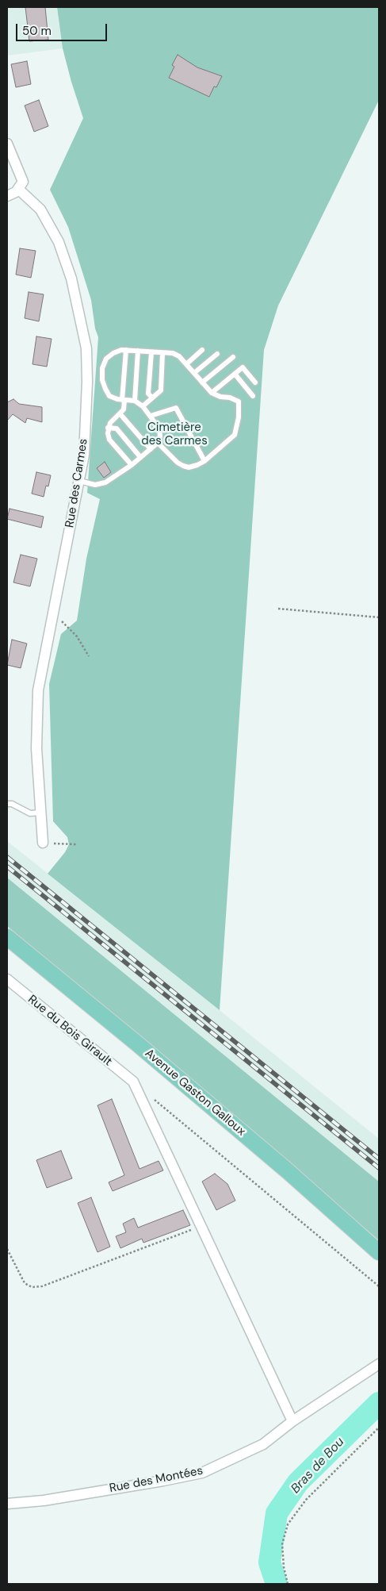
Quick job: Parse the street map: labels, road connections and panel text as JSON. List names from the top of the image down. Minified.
{"streets":{"main road":["Avenue Gaston Galloux"],"street":["Rue des Carmes","Rue du Bois Girault","Rue des Montées"]},"water":["Bras de Bou"],"parks":["Cimetière des Carmes"],"scale_bar":"50 m"}
